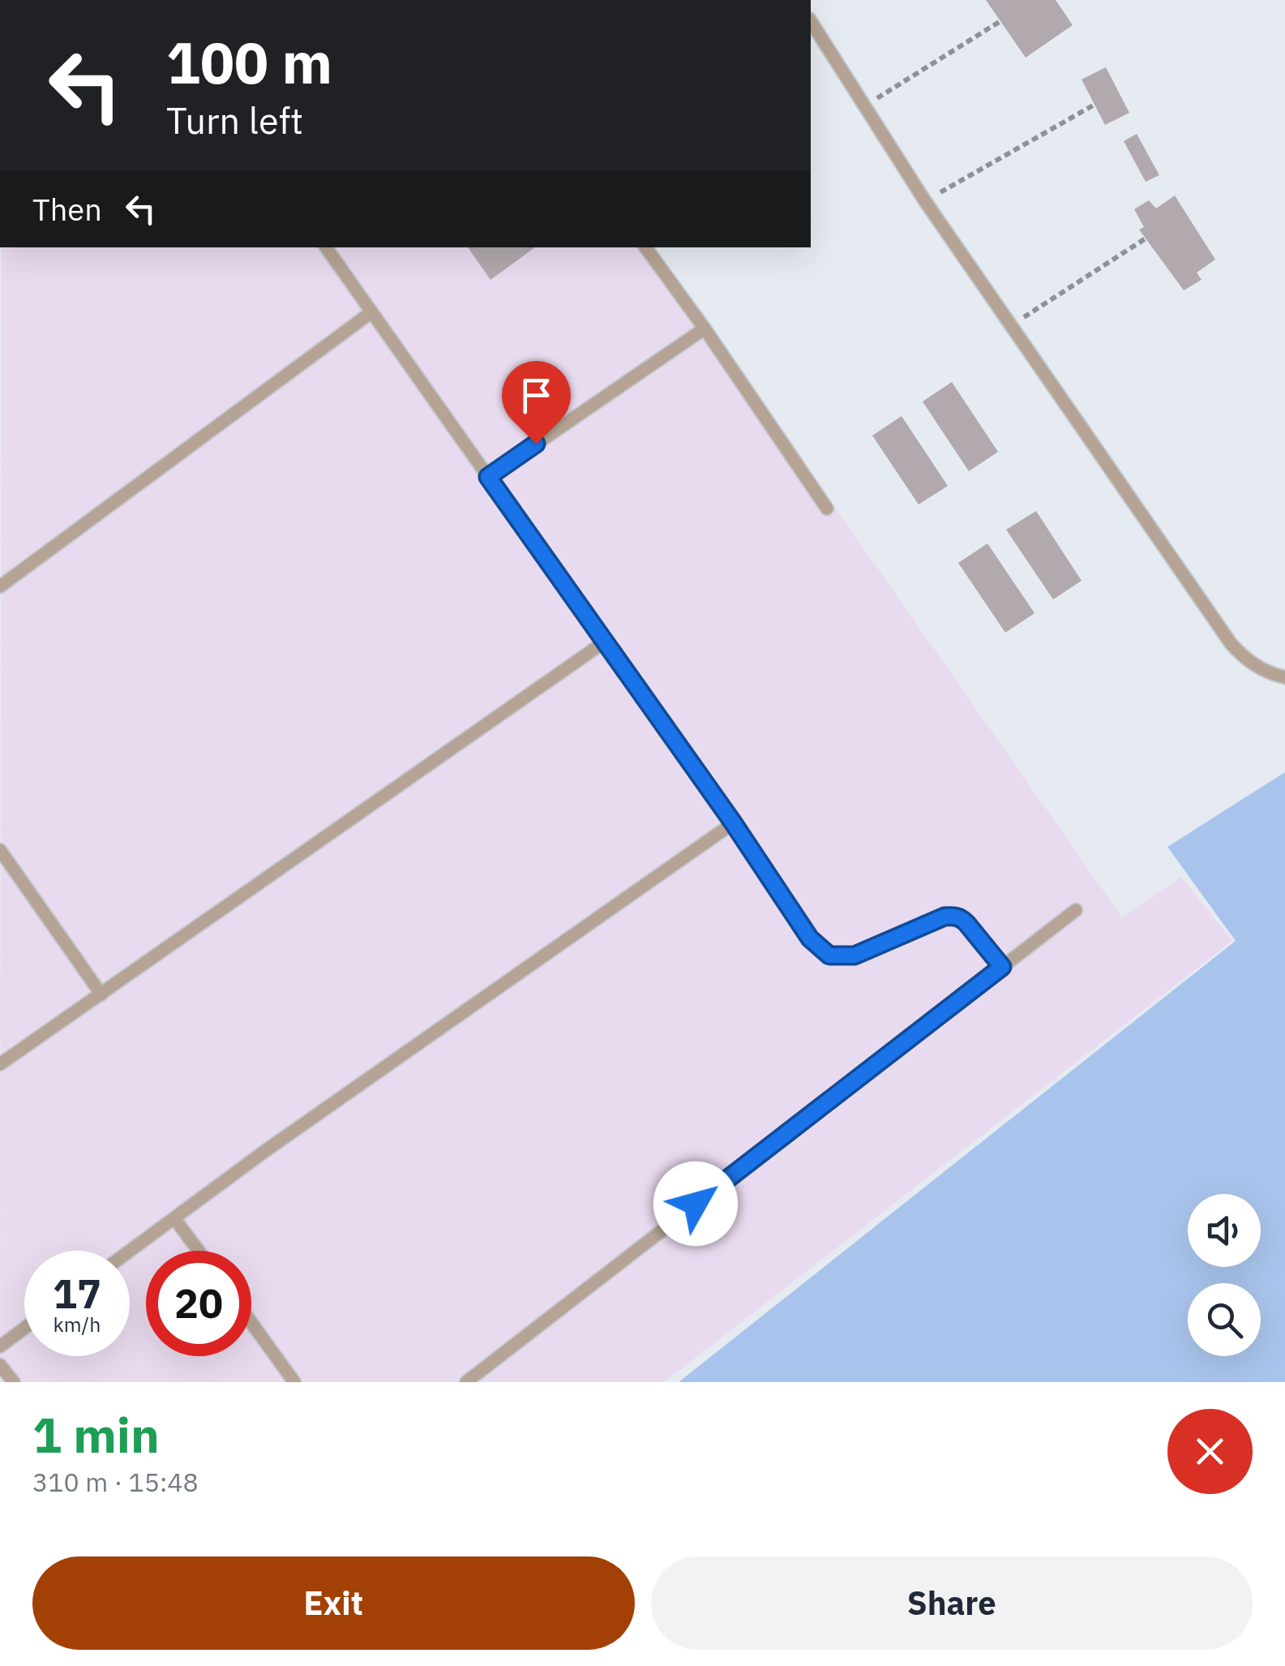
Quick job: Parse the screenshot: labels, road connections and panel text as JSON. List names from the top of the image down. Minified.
{"page":{"turn":["100 m","Turn left"],"then":"Then","speed":"17 km/h","limit":"20","heading":["1 min","310 m · 15:48"],"buttons":["Exit","Share"]}}
